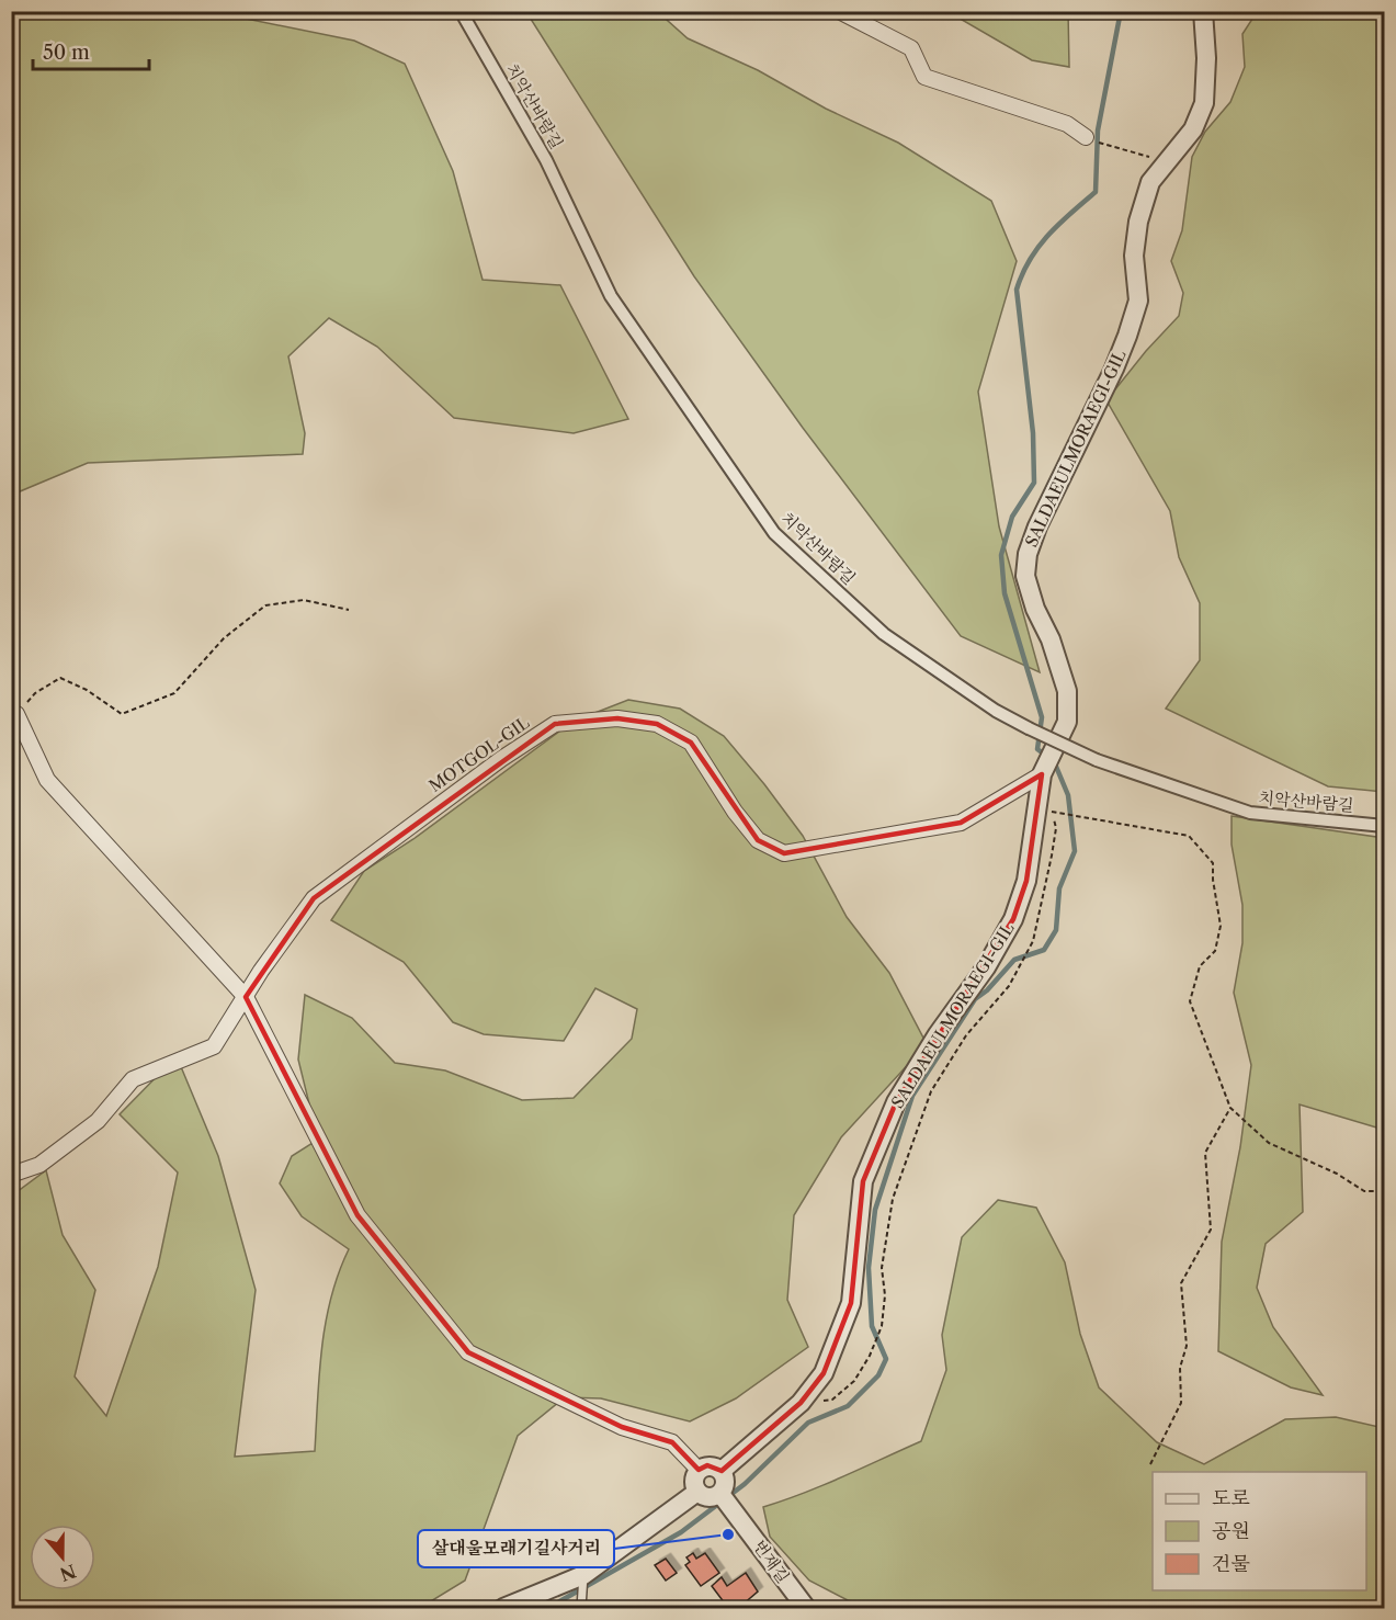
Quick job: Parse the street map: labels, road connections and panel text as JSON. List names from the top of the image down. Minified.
{"streets":{"street":["치악산바람길","SALDAEULMORAEGI-GIL","MOTGOL-GIL","번재길"]},"crossings":[["SALDAEULMORAEGI-GIL","MOTGOL-GIL"],["SALDAEULMORAEGI-GIL","번재길"]],"places":["살대울모래기길사거리"],"legend":["도로","공원","건물"],"scale_bar":"50 m","north":"bottom"}
